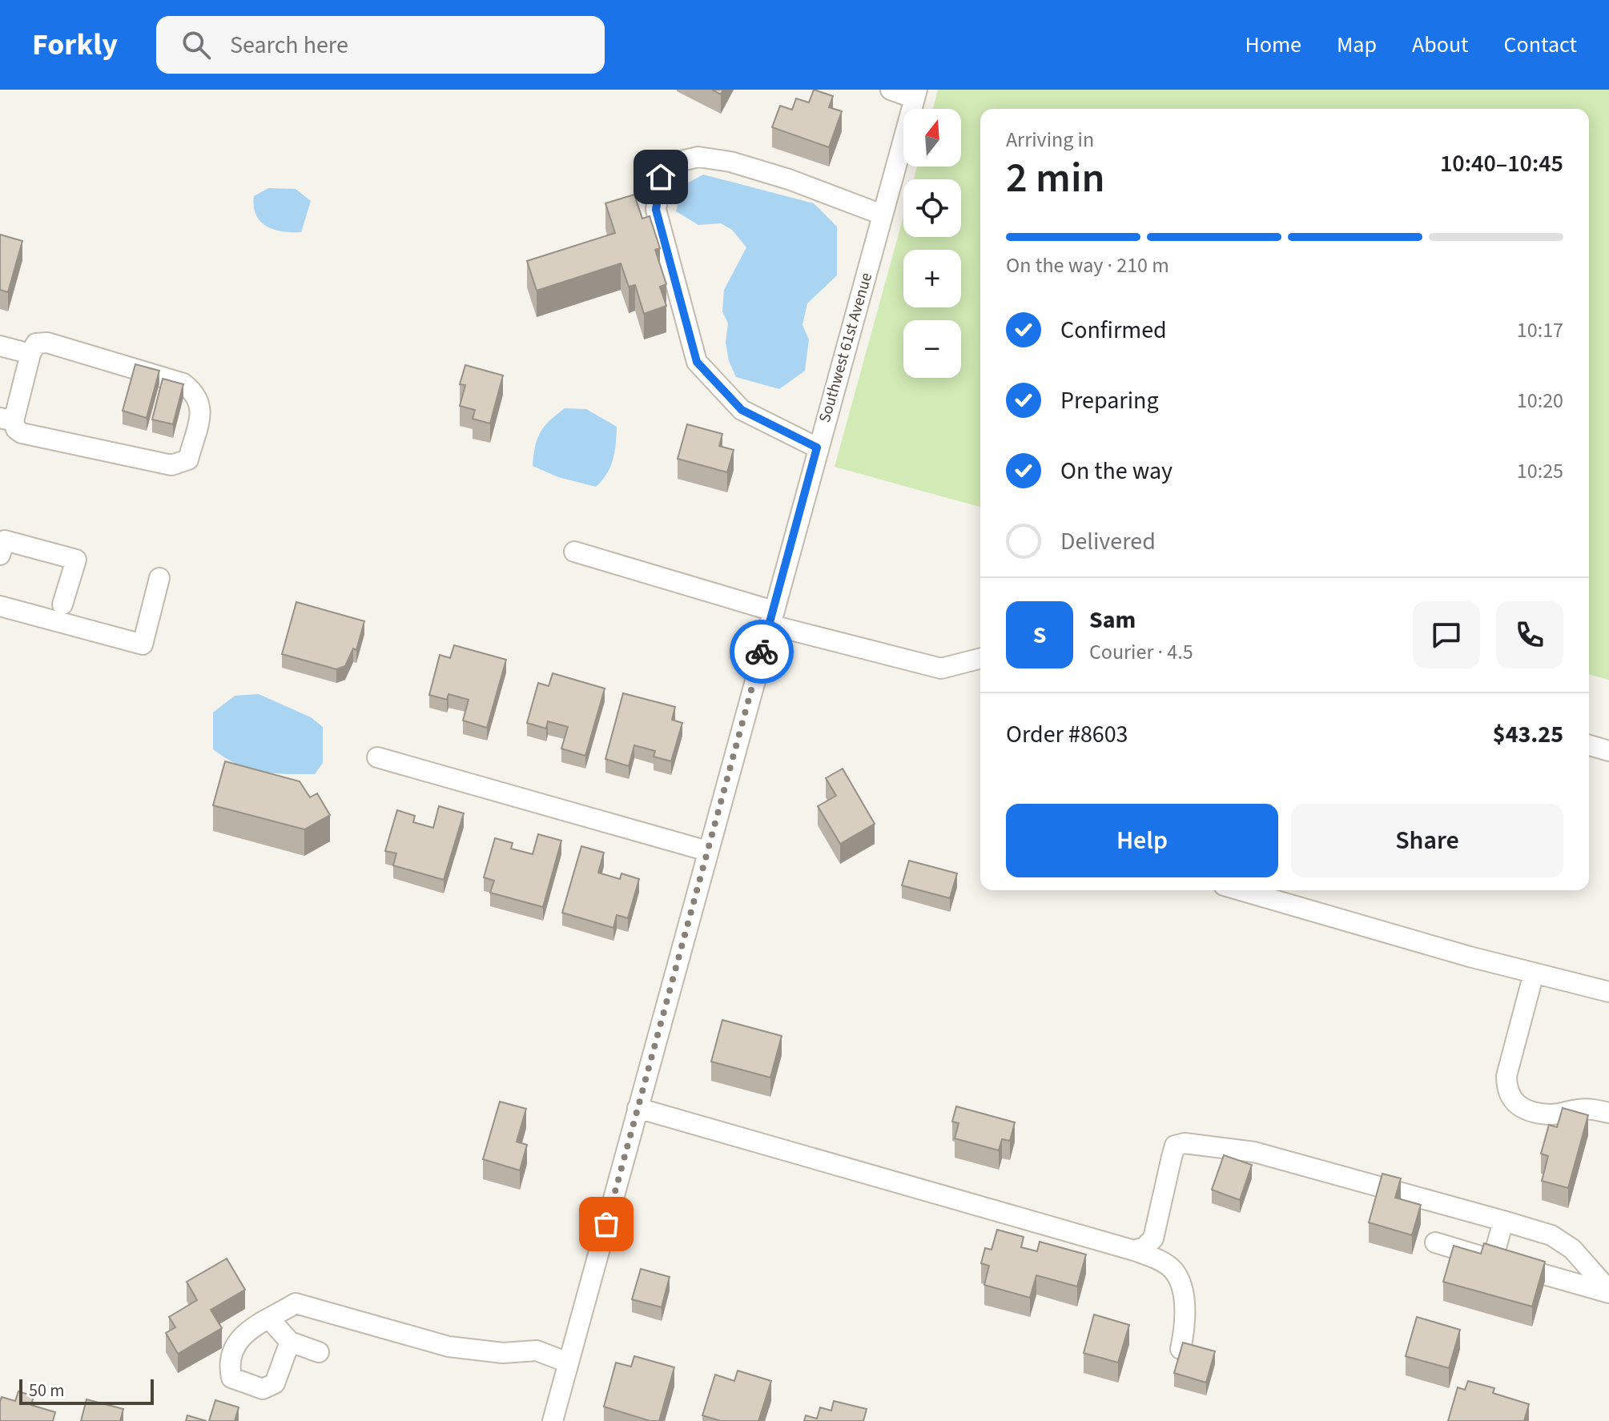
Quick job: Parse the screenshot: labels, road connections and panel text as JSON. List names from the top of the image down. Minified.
{"streets":{"street":["Southwest 61st Avenue"]},"scale_bar":"50 m","north":"top","page":{"header":"Forkly","search":"Search here","nav":["Home","Map","About","Contact"],"map_buttons":["+","−"],"heading":["2 min","Arriving in","10:40–10:45"],"panel":["Sam","Courier · 4.5","Order #8603","$43.25"],"bar":"On the way · 210 m","list":[["Confirmed","10:17"],["Preparing","10:20"],["On the way","10:25"],"Delivered"],"round":"S","buttons":["Help","Share"],"scale":"50 m"}}
